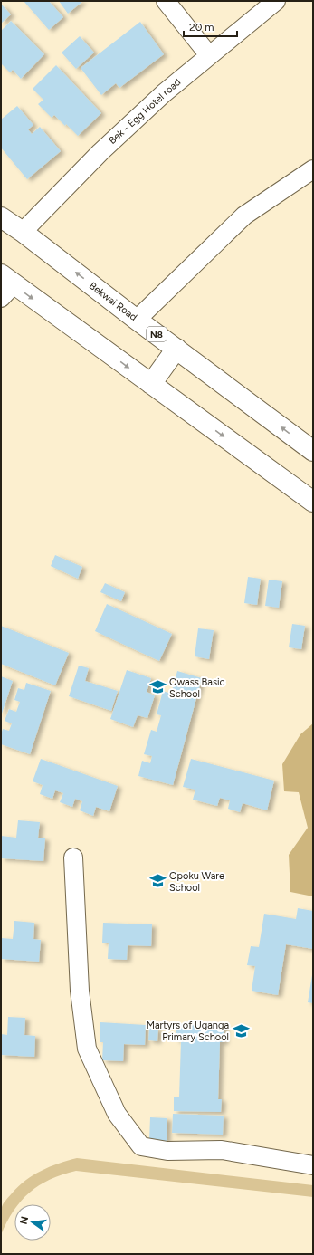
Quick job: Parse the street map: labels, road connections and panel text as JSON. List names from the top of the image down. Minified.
{"streets":{"highway":["Bekwai Road","N8"],"street":["Bek - Egg Hotel road"]},"crossings":[["Bek - Egg Hotel road","Bekwai Road"]],"places":{"school or university":["Owass Basic School","Opoku Ware School","Martyrs of Uganga Primary School"]},"scale_bar":"20 m","north":"left"}
